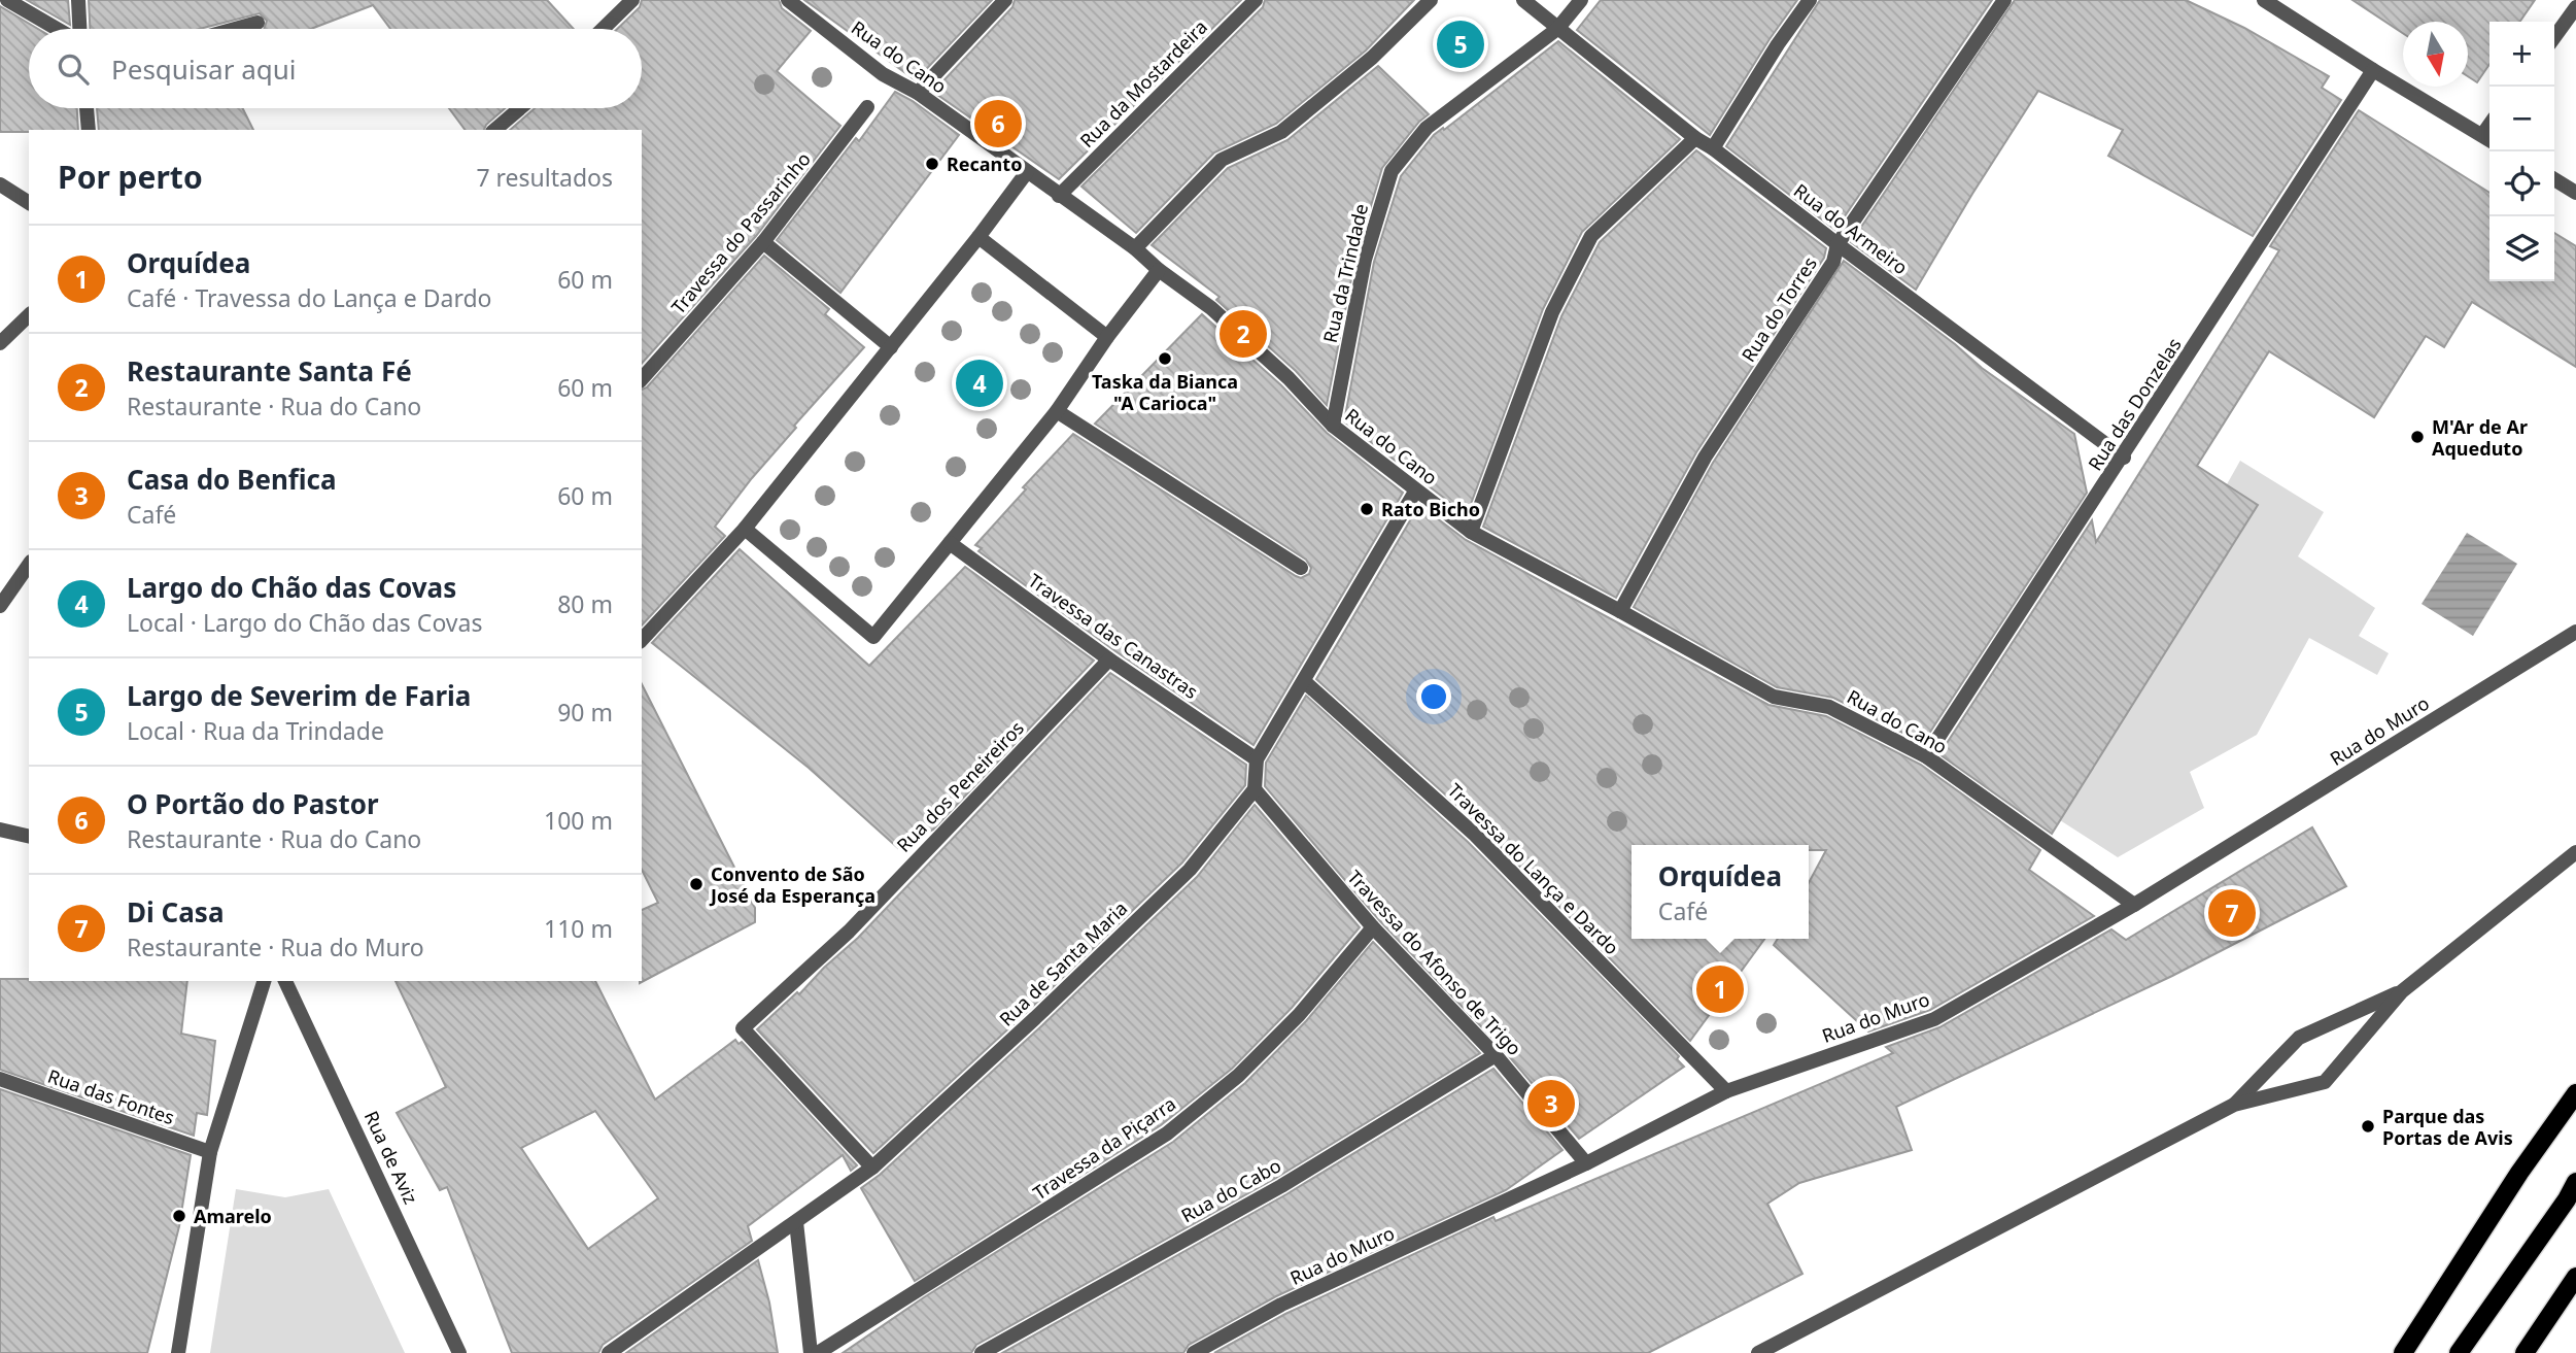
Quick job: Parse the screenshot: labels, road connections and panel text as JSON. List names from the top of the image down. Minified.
{"streets":{"street":["Rua do Cano","Rua da Mostardeira","Rua do Armeiro","Travessa do Passarinho","Rua da Trindade","Rua do Torres","Rua das Donzelas","Travessa das Canastras","Rua do Muro","Rua dos Peneireiros","Travessa do Lança e Dardo","Travessa do Afonso de Trigo","Rua de Santa Maria","Rua das Fontes","Travessa da Piçarra","Rua de Aviz","Rua do Cabo"]},"crossings":[["Rua do Cano","Rua da Mostardeira"],["Rua do Cano","Rua da Trindade"],["Rua do Cano","Rua do Torres"],["Rua do Cano","Rua das Donzelas"],["Rua do Cano","Rua do Muro"],["Rua do Armeiro","Rua da Trindade"],["Rua do Armeiro","Rua do Torres"],["Rua do Armeiro","Rua das Donzelas"],["Travessa das Canastras","Rua dos Peneireiros"],["Rua do Muro","Travessa do Lança e Dardo"],["Rua do Muro","Travessa do Afonso de Trigo"],["Rua dos Peneireiros","Rua de Santa Maria"],["Travessa do Afonso de Trigo","Rua de Santa Maria"],["Travessa do Afonso de Trigo","Travessa da Piçarra"],["Travessa do Afonso de Trigo","Rua do Cabo"]],"places":["Recanto","Taska da Bianca \"A Carioca\"","M'Ar de Ar Aqueduto","Rato Bicho","Convento de São José da Esperança","Parque das Portas de Avis","Amarelo"],"north":"bottom","page":{"pins":["5","6","2","4","7","1","3"],"map_buttons":["+","−"],"search":"Pesquisar aqui","heading":["Por perto","7 resultados"],"list":[{"mark":"1","name":"Orquídea","note":"Café · Travessa do Lança e Dardo","value":"60 m"},{"mark":"2","name":"Restaurante Santa Fé","note":"Restaurante · Rua do Cano","value":"60 m"},{"mark":"3","name":"Casa do Benfica","note":"Café","value":"60 m"},{"mark":"4","name":"Largo do Chão das Covas","note":"Local · Largo do Chão das Covas","value":"80 m"},{"mark":"5","name":"Largo de Severim de Faria","note":"Local · Rua da Trindade","value":"90 m"},{"mark":"6","name":"O Portão do Pastor","note":"Restaurante · Rua do Cano","value":"100 m"},{"mark":"7","name":"Di Casa","note":"Restaurante · Rua do Muro","value":"110 m"}],"popup":["Orquídea","Café"]}}
